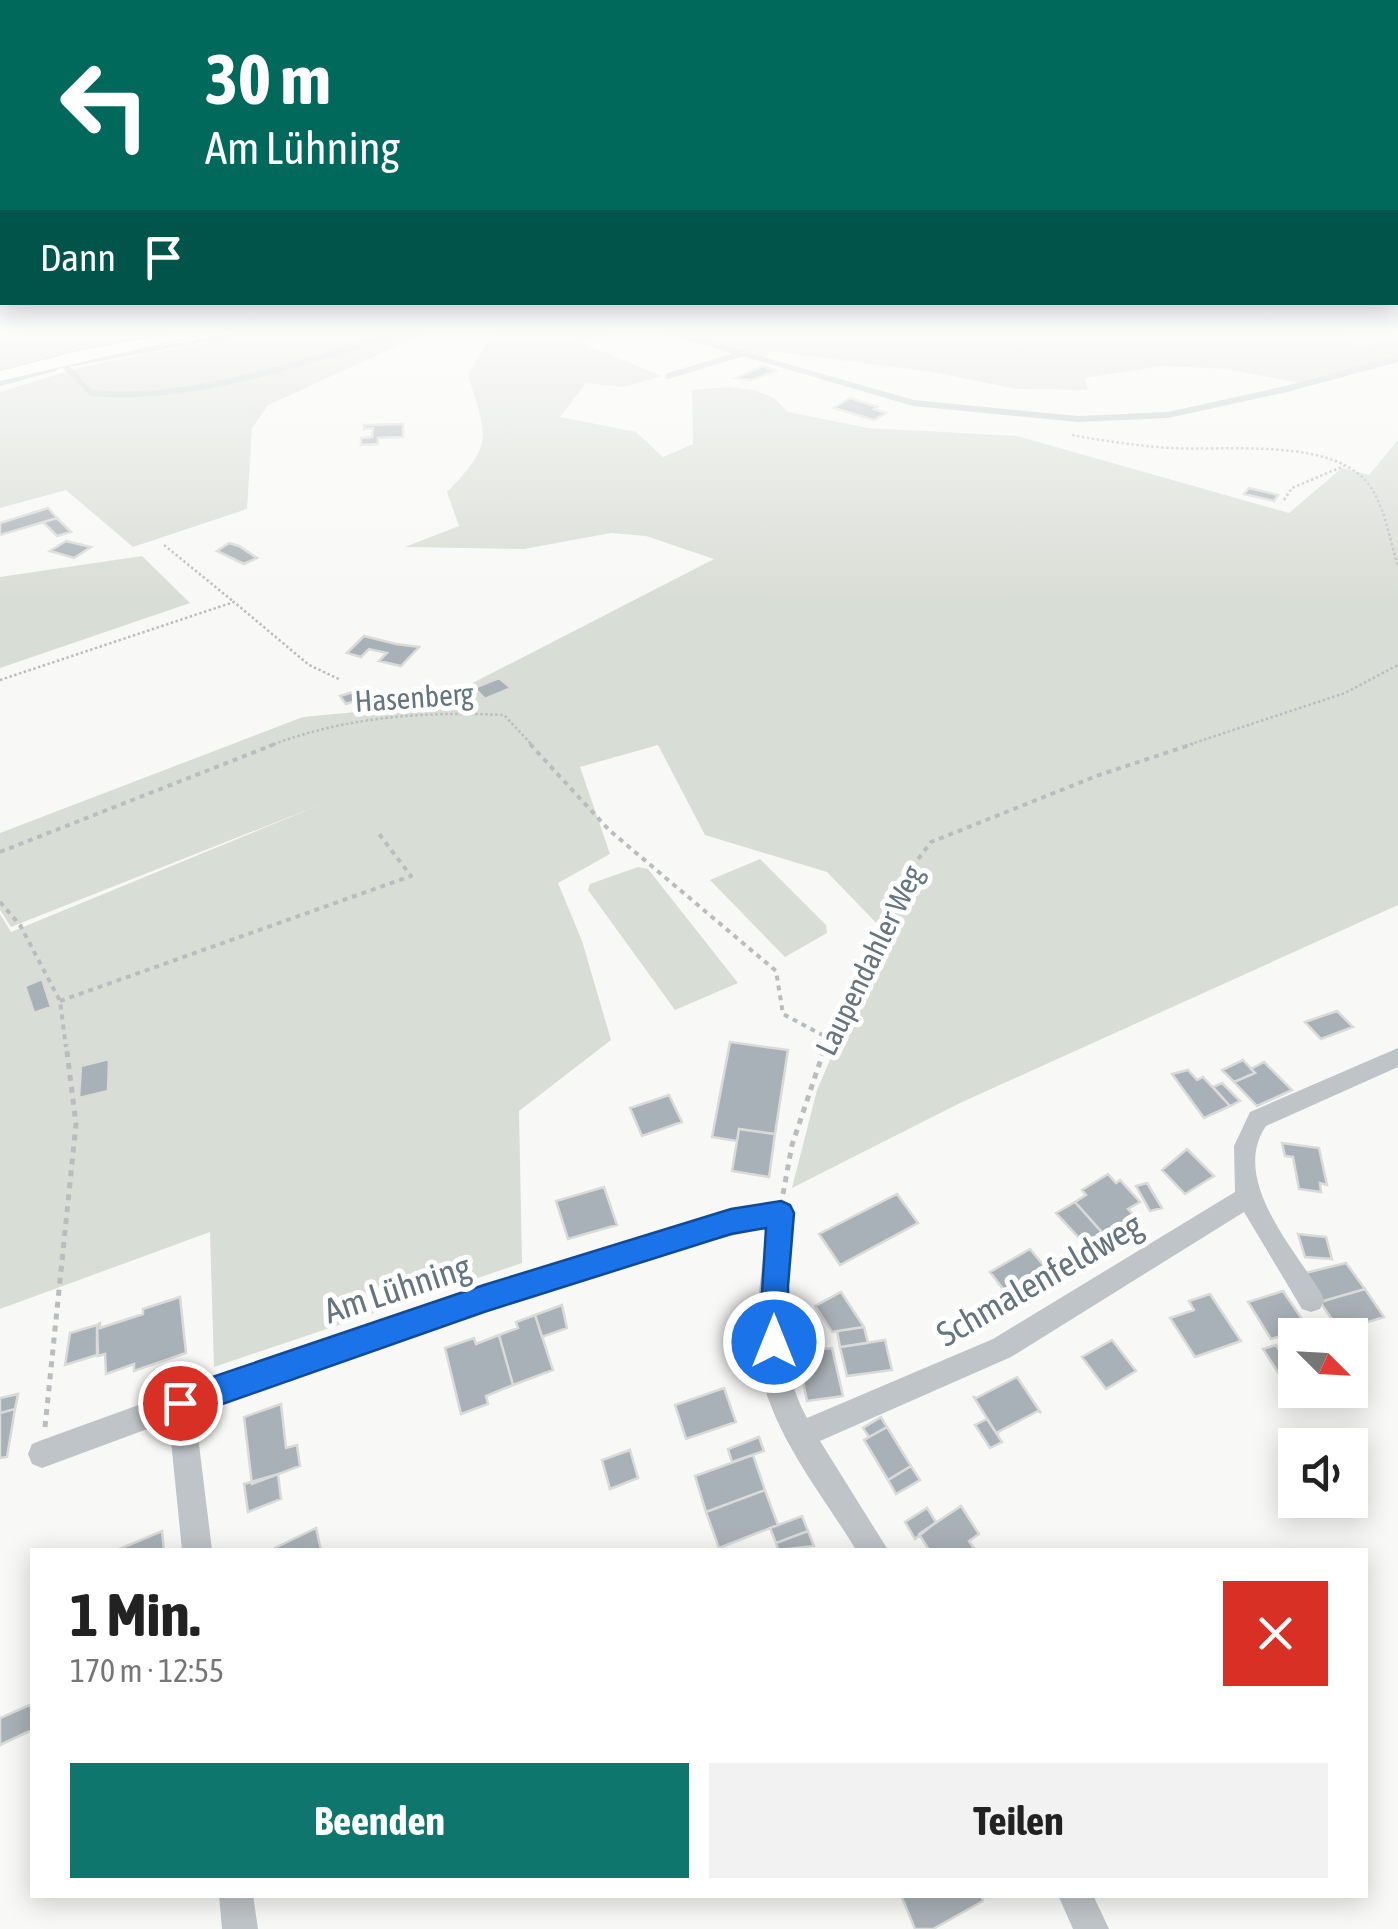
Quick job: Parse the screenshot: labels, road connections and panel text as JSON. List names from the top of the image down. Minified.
{"streets":{"street":["Schmalenfeldweg","Am Lühning"],"path":["Hasenberg","Laupendahler Weg"]},"crossings":[["Hasenberg","Laupendahler Weg"],["Laupendahler Weg","Am Lühning"]],"north":"bottom right","page":{"turn":["30 m","Am Lühning"],"then":"Dann","heading":["1 Min.","170 m · 12:55"],"buttons":["Beenden","Teilen"]}}
